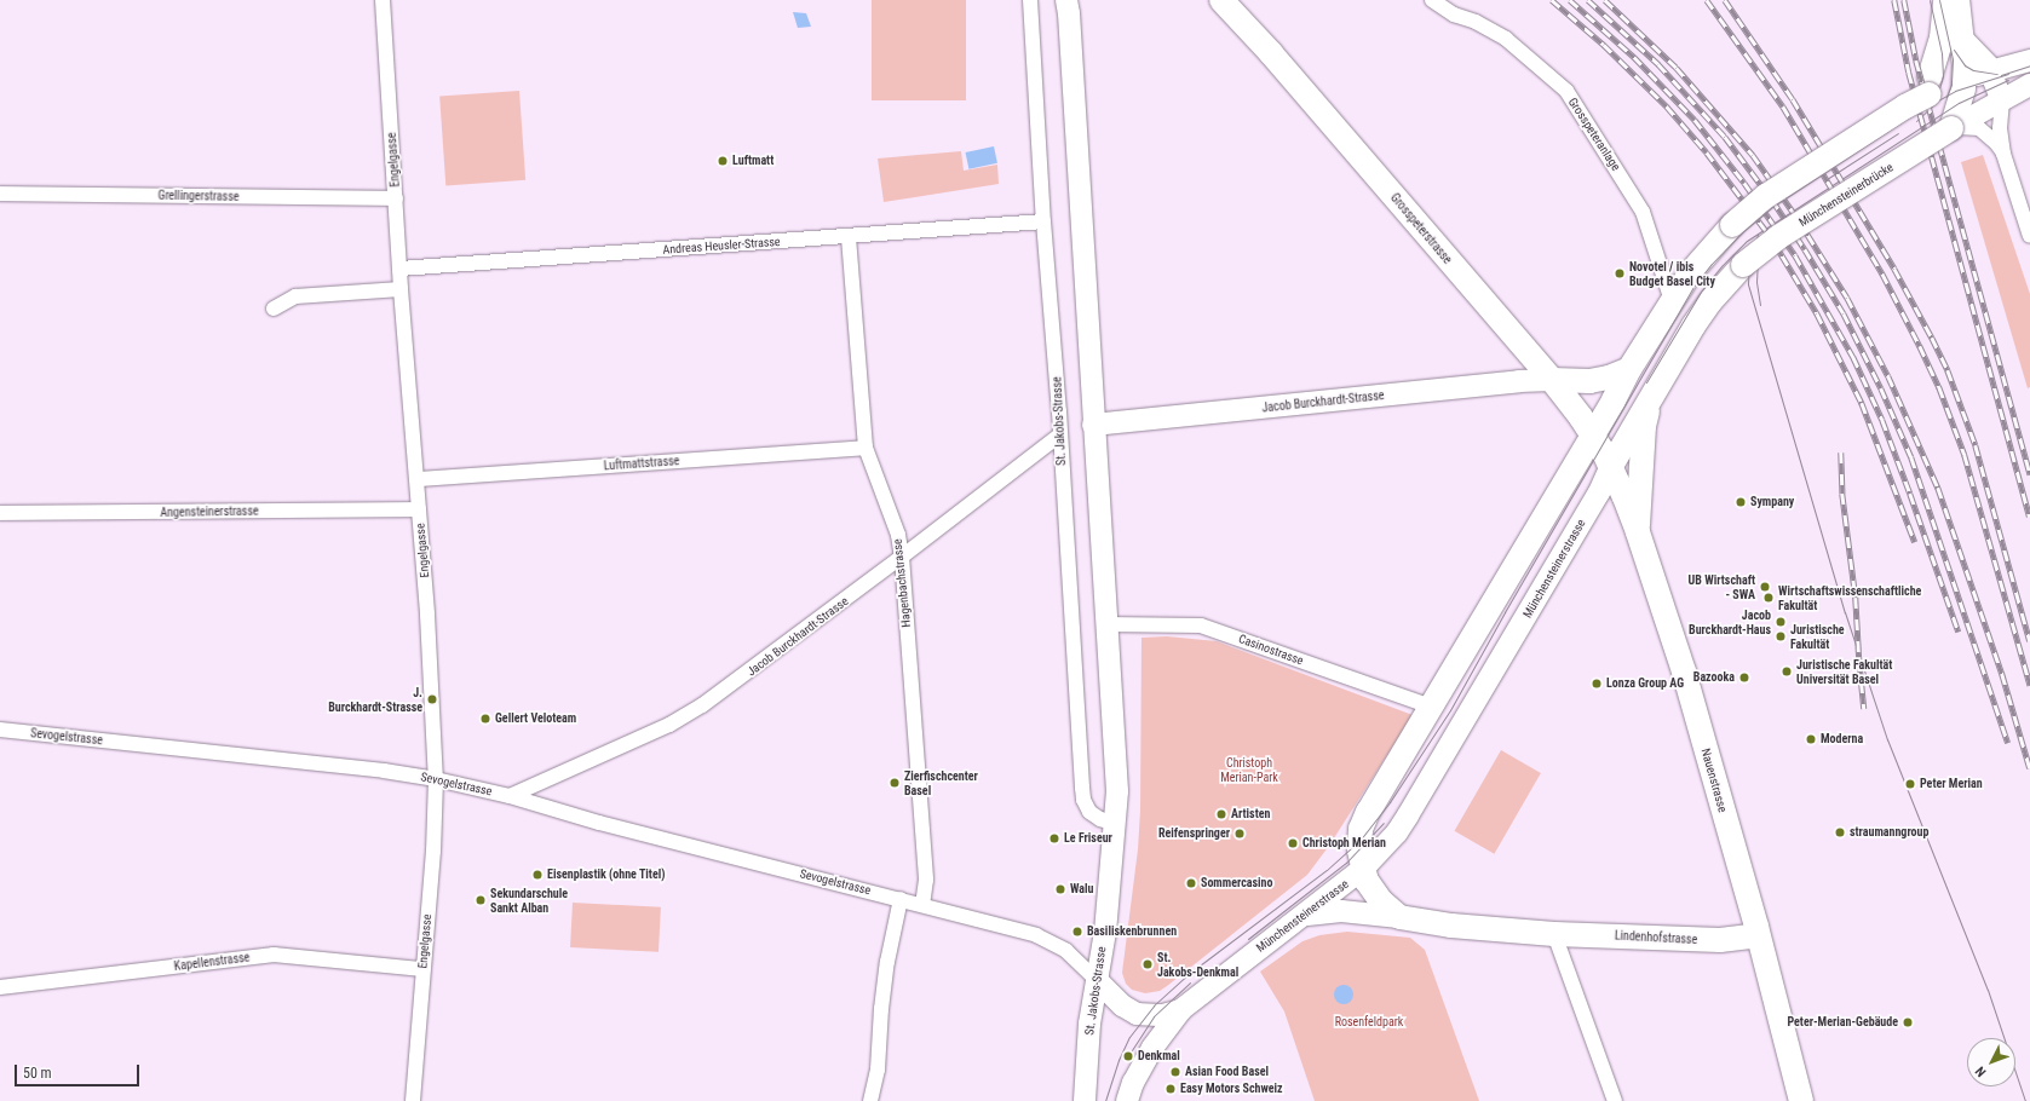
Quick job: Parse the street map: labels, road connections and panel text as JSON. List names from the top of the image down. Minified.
{"streets":{"main road":["Münchensteinerbrücke","Grosspeterstrasse","Jacob Burckhardt-Strasse","St. Jakobs-Strasse","Münchensteinerstrasse","Nauenstrasse","Lindenhofstrasse"],"street":["Grosspeteranlage","Engelgasse","Grellingerstrasse","Andreas Heusler-Strasse","Luftmattstrasse","Angensteinerstrasse","Hagenbachstrasse","Casinostrasse","Sevogelstrasse","Kapellenstrasse"]},"crossings":[["Engelgasse","Grellingerstrasse"],["Engelgasse","Andreas Heusler-Strasse"],["Engelgasse","Luftmattstrasse"],["Engelgasse","Angensteinerstrasse"],["Engelgasse","Sevogelstrasse"],["Engelgasse","Kapellenstrasse"],["Münchensteinerbrücke","Münchensteinerstrasse"],["Grosspeterstrasse","Jacob Burckhardt-Strasse"],["Grosspeterstrasse","Münchensteinerstrasse"],["Grosspeterstrasse","Nauenstrasse"],["Andreas Heusler-Strasse","St. Jakobs-Strasse"],["Andreas Heusler-Strasse","Hagenbachstrasse"],["Jacob Burckhardt-Strasse","St. Jakobs-Strasse"],["Jacob Burckhardt-Strasse","Hagenbachstrasse"],["Jacob Burckhardt-Strasse","Sevogelstrasse"],["St. Jakobs-Strasse","Münchensteinerstrasse"],["St. Jakobs-Strasse","Casinostrasse"],["St. Jakobs-Strasse","Sevogelstrasse"],["Luftmattstrasse","Hagenbachstrasse"],["Münchensteinerstrasse","Sevogelstrasse"],["Münchensteinerstrasse","Nauenstrasse"],["Münchensteinerstrasse","Lindenhofstrasse"],["Hagenbachstrasse","Sevogelstrasse"],["Nauenstrasse","Lindenhofstrasse"]],"parks":["Christoph Merian-Park","Rosenfeldpark"],"places":["Luftmatt","Novotel / ibis Budget Basel City","Sympany","UB Wirtschaft - SWA","Wirtschaftswissenschaftliche Fakultät","Jacob Burckhardt-Haus","Juristische Fakultät","Juristische Fakultät Universität Basel","Bazooka","Lonza Group AG","J. Burckhardt-Strasse","Gellert Veloteam","Moderna","Zierfischcenter Basel","Peter Merian","Artisten","straumanngroup","Reifenspringer","Le Friseur","Christoph Merian","Eisenplastik (ohne Titel)","Sommercasino","Walu","Sekundarschule Sankt Alban","Basiliskenbrunnen","St. Jakobs-Denkmal","Peter-Merian-Gebäude","Denkmal","Asian Food Basel","Easy Motors Schweiz"],"scale_bar":"50 m","north":"bottom left"}
